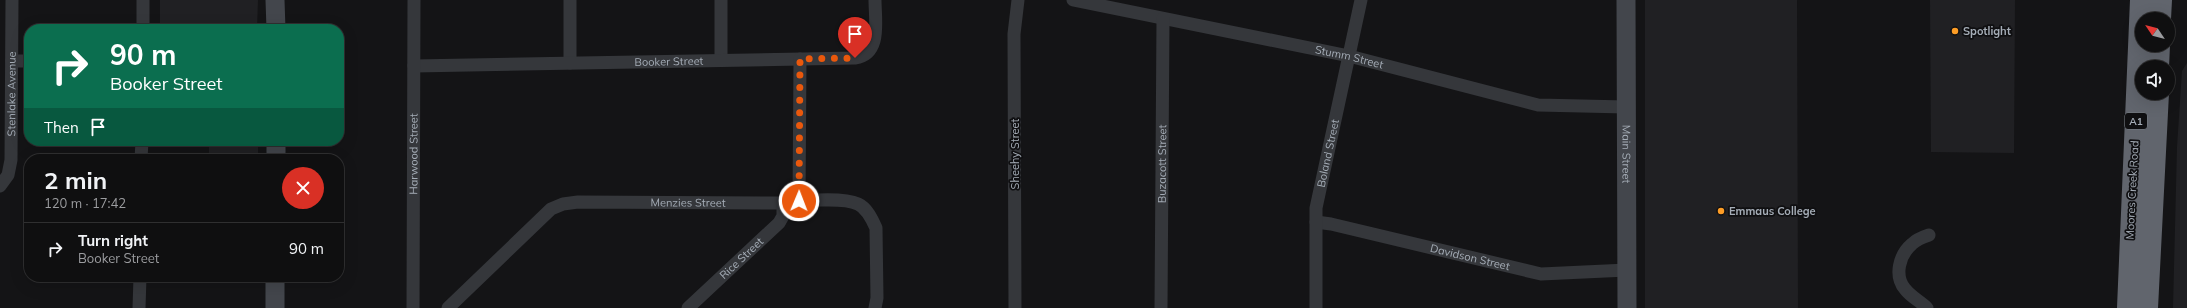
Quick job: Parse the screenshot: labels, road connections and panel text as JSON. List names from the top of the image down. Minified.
{"streets":{"highway":["A1","Moores Creek Road"],"street":["Stumm Street","Booker Street","Stenlake Avenue","Boland Street","Harwood Street","Sheehy Street","Main Street","Buzacott Street","Menzies Street","Davidson Street","Rice Street"]},"crossings":[["Stumm Street","Boland Street"],["Stumm Street","Main Street"],["Stumm Street","Buzacott Street"],["Booker Street","Harwood Street"],["A1","Moores Creek Road"],["Boland Street","Davidson Street"],["Main Street","Davidson Street"],["Menzies Street","Rice Street"]],"places":["Spotlight","Emmaus College"],"north":"top left","page":{"turn":["90 m","Booker Street"],"then":"Then","heading":["2 min","120 m · 17:42"],"list":[{"name":"Turn right","note":"Booker Street","value":"90 m"}]}}
